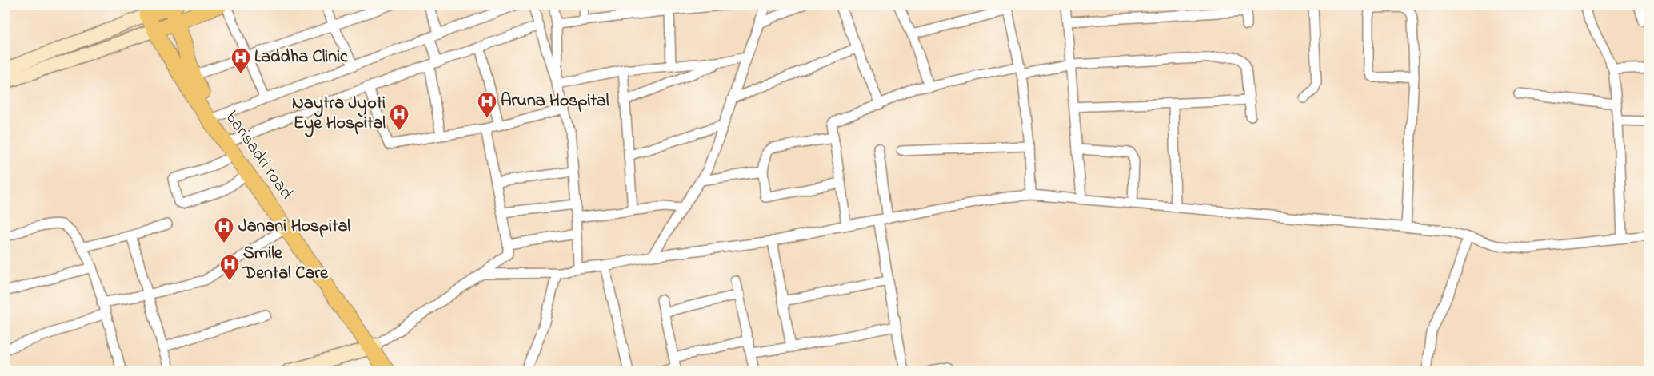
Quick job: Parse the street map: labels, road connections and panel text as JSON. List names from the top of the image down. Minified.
{"streets":{"main road":["barisadri road"]},"places":{"hospital":["Laddha Clinic","Aruna Hospital","Naytra Jyoti Eye Hospital","Janani Hospital","Smile Dental Care"]}}
